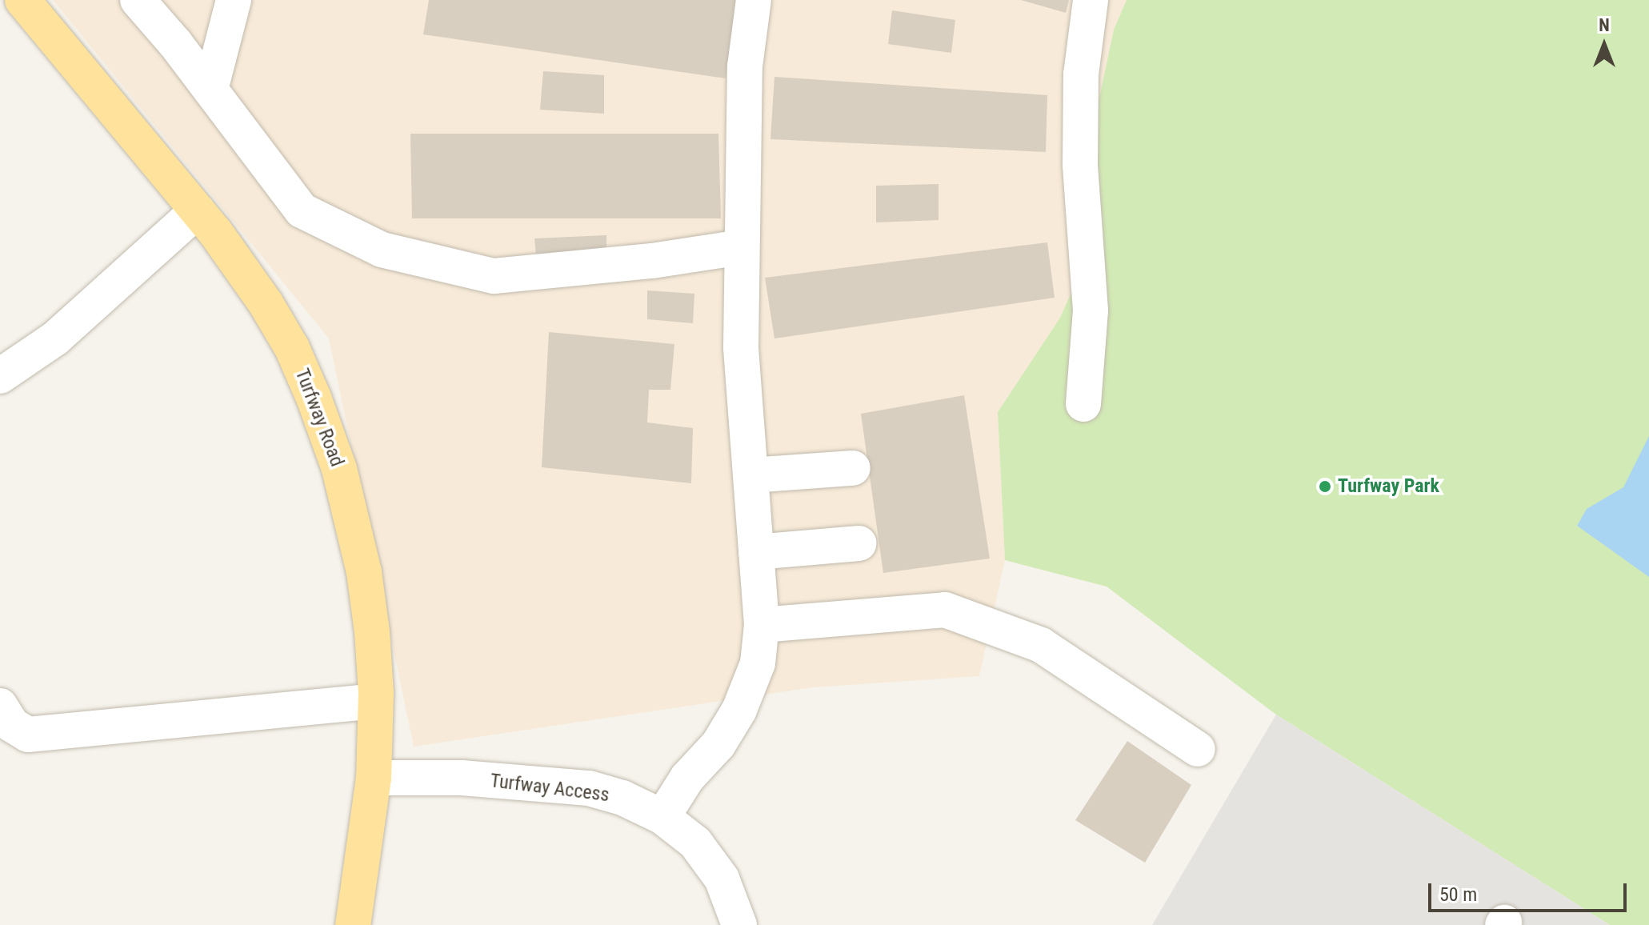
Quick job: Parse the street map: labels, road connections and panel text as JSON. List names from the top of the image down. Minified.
{"streets":{"main road":["Turfway Road"],"street":["Turfway Access"]},"crossings":[["Turfway Road","Turfway Access"]],"places":["Turfway Park"],"scale_bar":"50 m","north":"top"}
